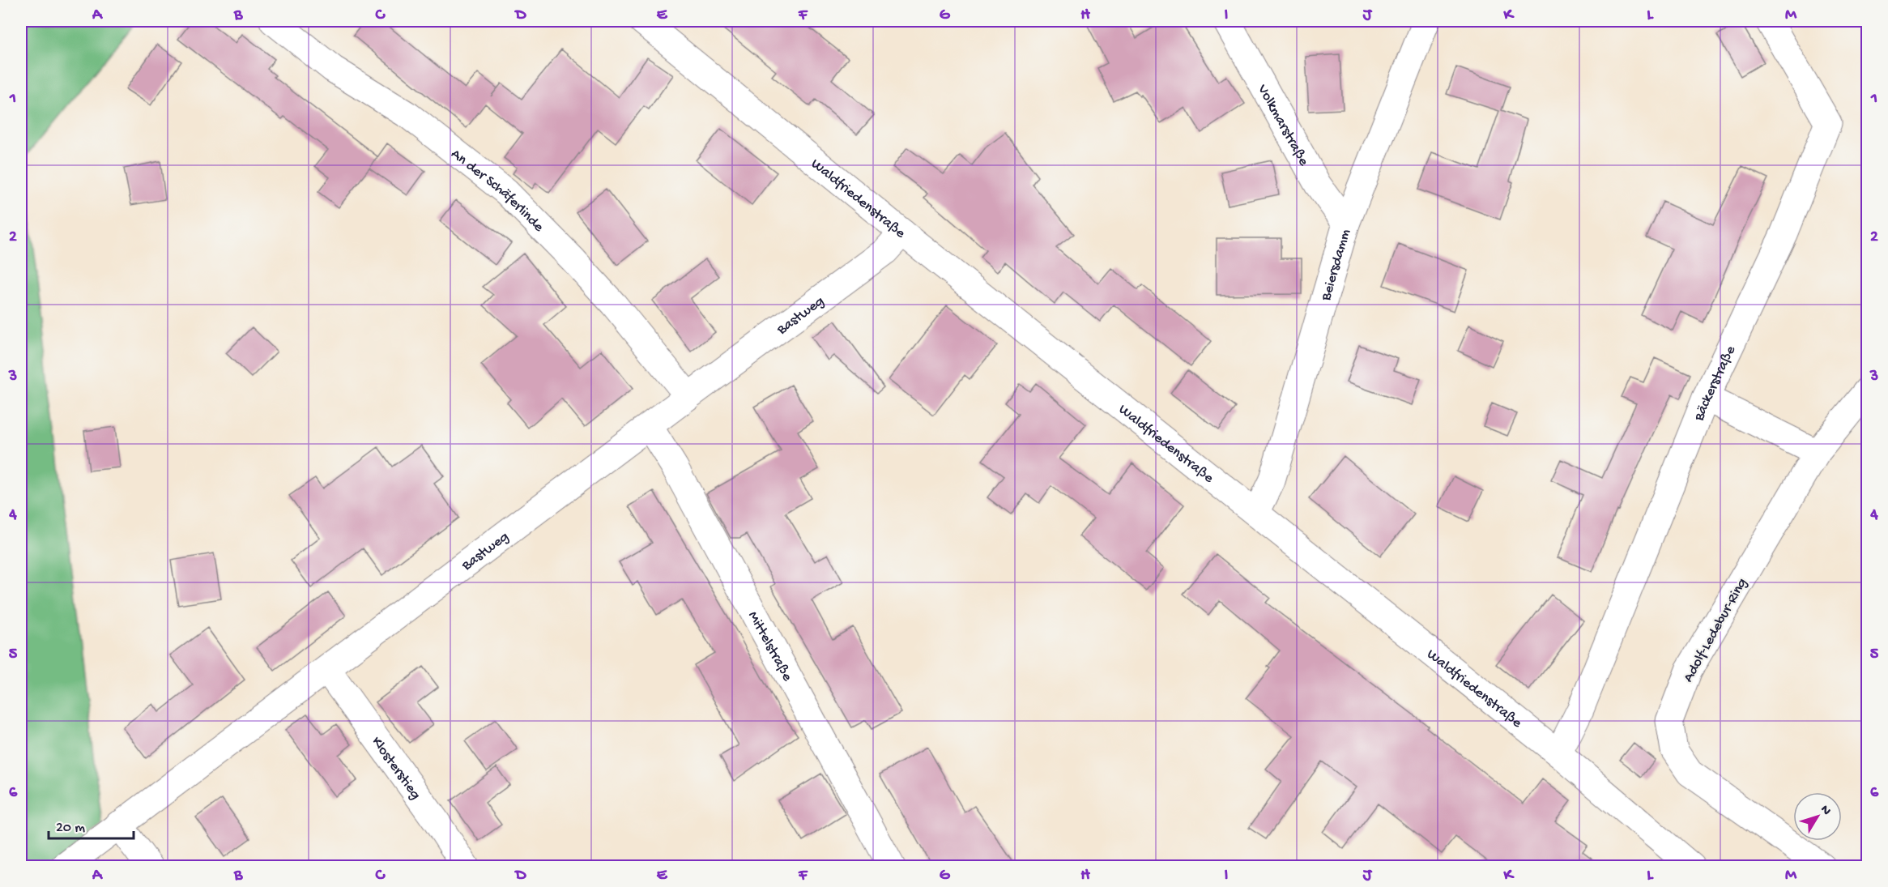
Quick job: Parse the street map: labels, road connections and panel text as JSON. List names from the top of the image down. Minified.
{"streets":{"street":["Volkmarstraße","An der Schäferlinde","Waldfriedenstraße","Beiersdamm","Bastweg","Bäckerstraße","Adolf-Ledebur-Ring","Mittelstraße","Klosterstieg"]},"crossings":[["Volkmarstraße","Beiersdamm"],["An der Schäferlinde","Bastweg"],["Waldfriedenstraße","Beiersdamm"],["Waldfriedenstraße","Bastweg"],["Waldfriedenstraße","Bäckerstraße"],["Bastweg","Mittelstraße"],["Bastweg","Klosterstieg"]],"scale_bar":"20 m","north":"top right","grid":{"columns":["A","B","C","D","E","F","G","H","I","J","K","L","M"],"rows":["1","2","3","4","5","6"]}}
